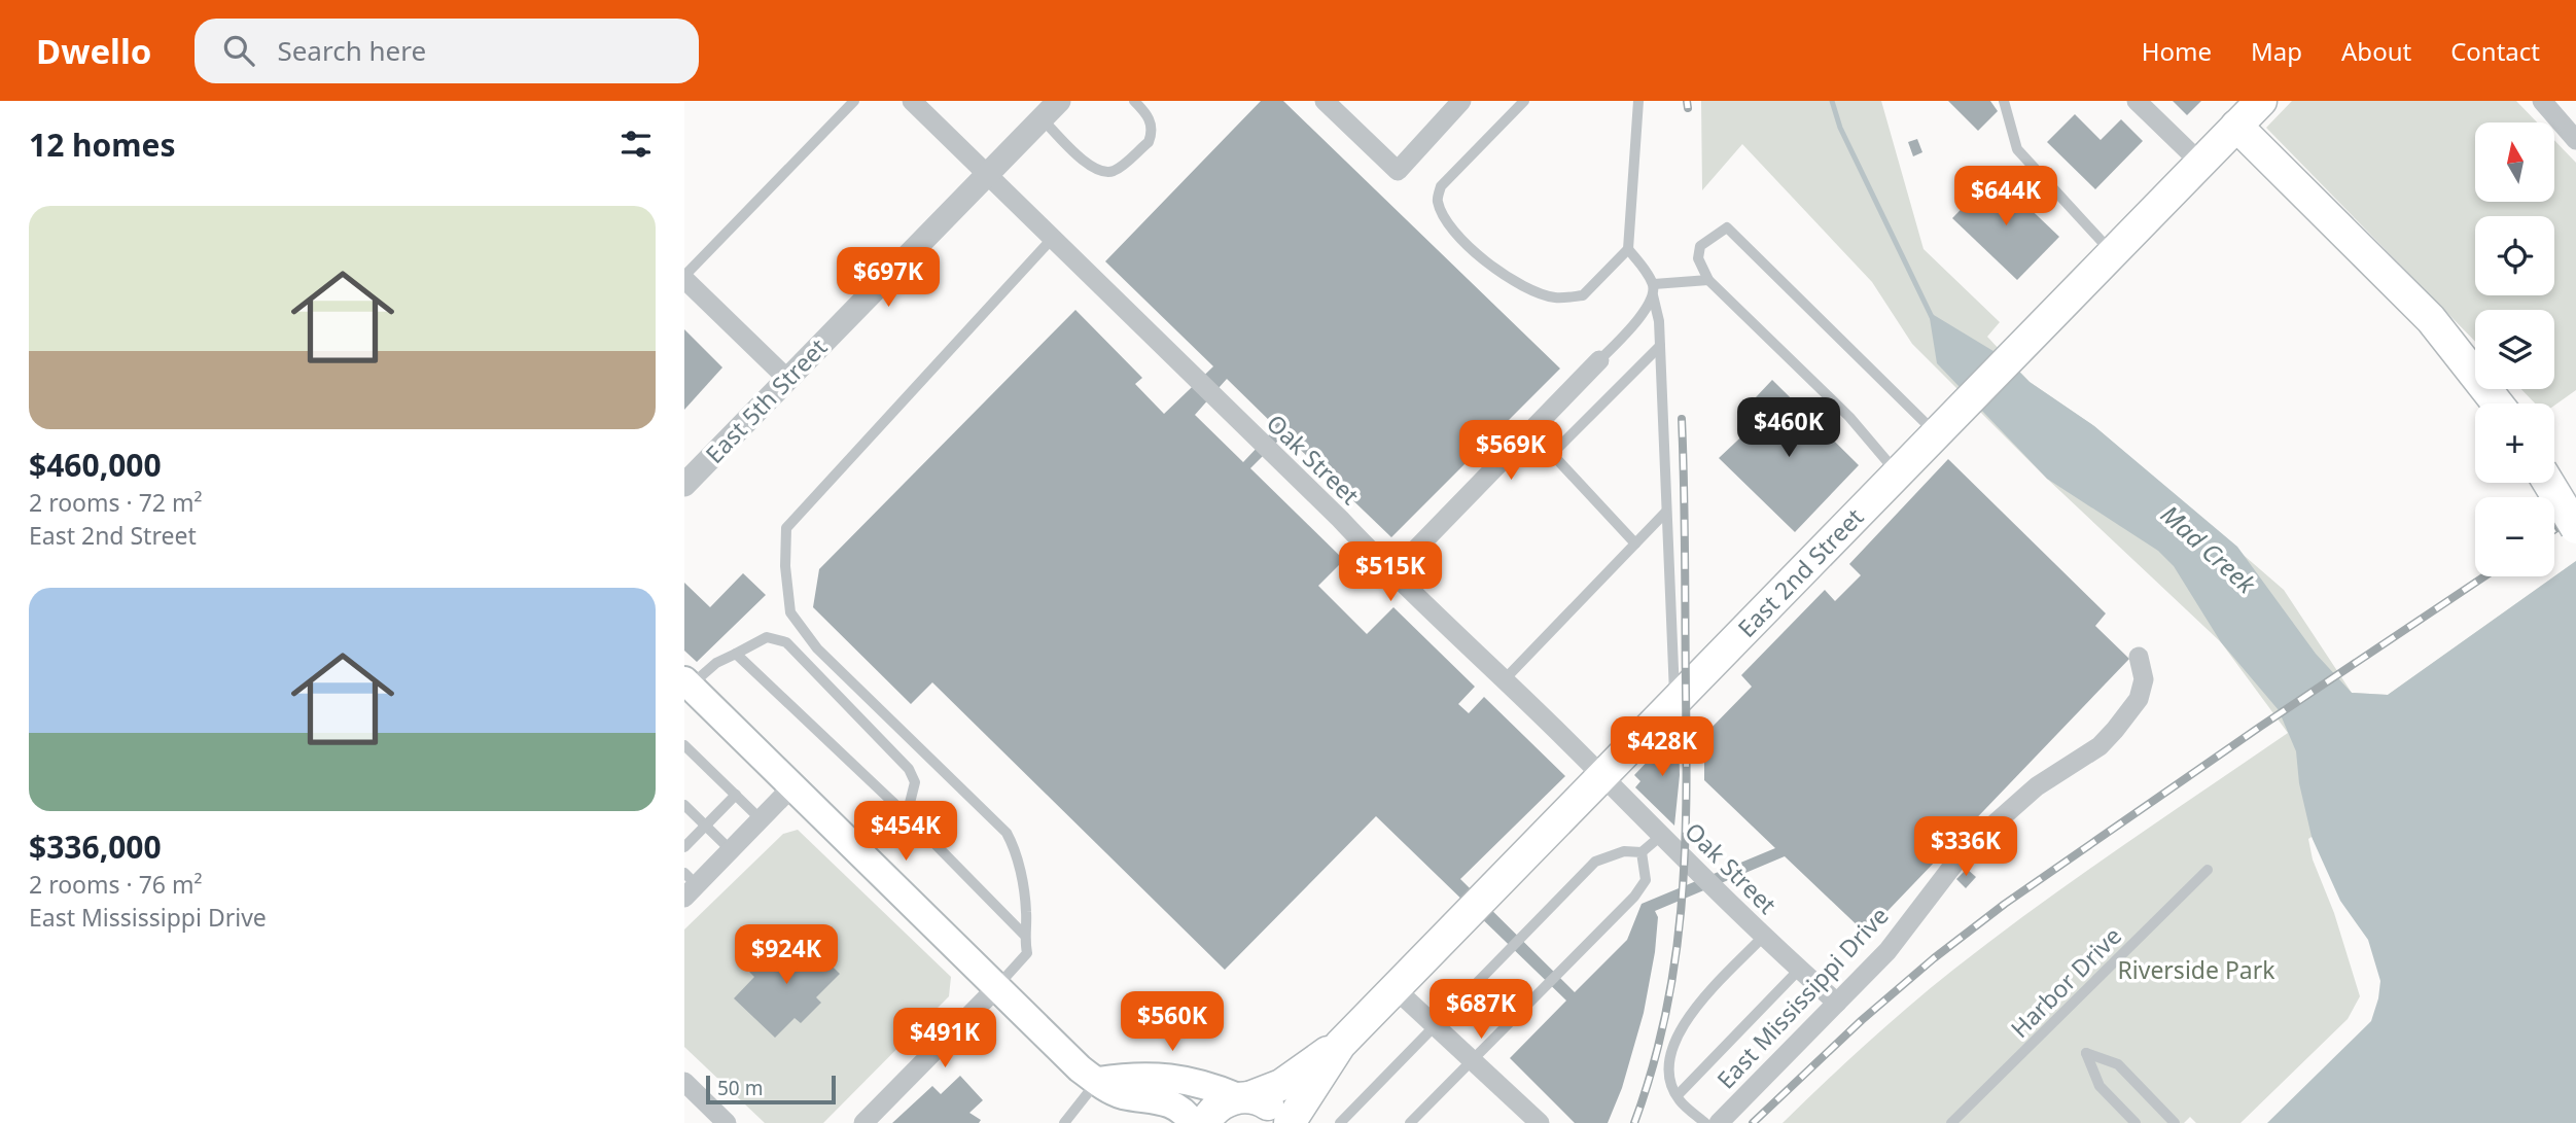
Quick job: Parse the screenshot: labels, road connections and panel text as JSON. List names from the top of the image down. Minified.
{"streets":{"main road":["East 2nd Street"],"street":["East 5th Street","Oak Street","East Mississippi Drive"],"lane":["Harbor Drive"]},"crossings":[["East 5th Street","Oak Street"],["Oak Street","East 2nd Street"],["Oak Street","East Mississippi Drive"]],"water":["Mad Creek"],"parks":["Riverside Park"],"scale_bar":"50 m","north":"top","page":{"header":"Dwello","search":"Search here","nav":["Home","Map","About","Contact"],"heading":"12 homes","map_buttons":["+","−"],"price":["$644K","$697K","$460K","$569K","$515K","$428K","$454K","$336K","$924K","$687K","$560K","$491K"],"list":[{"name":"$460,000","note":"2 rooms · 72 m² · East 2nd Street"},{"name":"$336,000","note":"2 rooms · 76 m² · East Mississippi Drive"}],"scale":"50 m"}}
